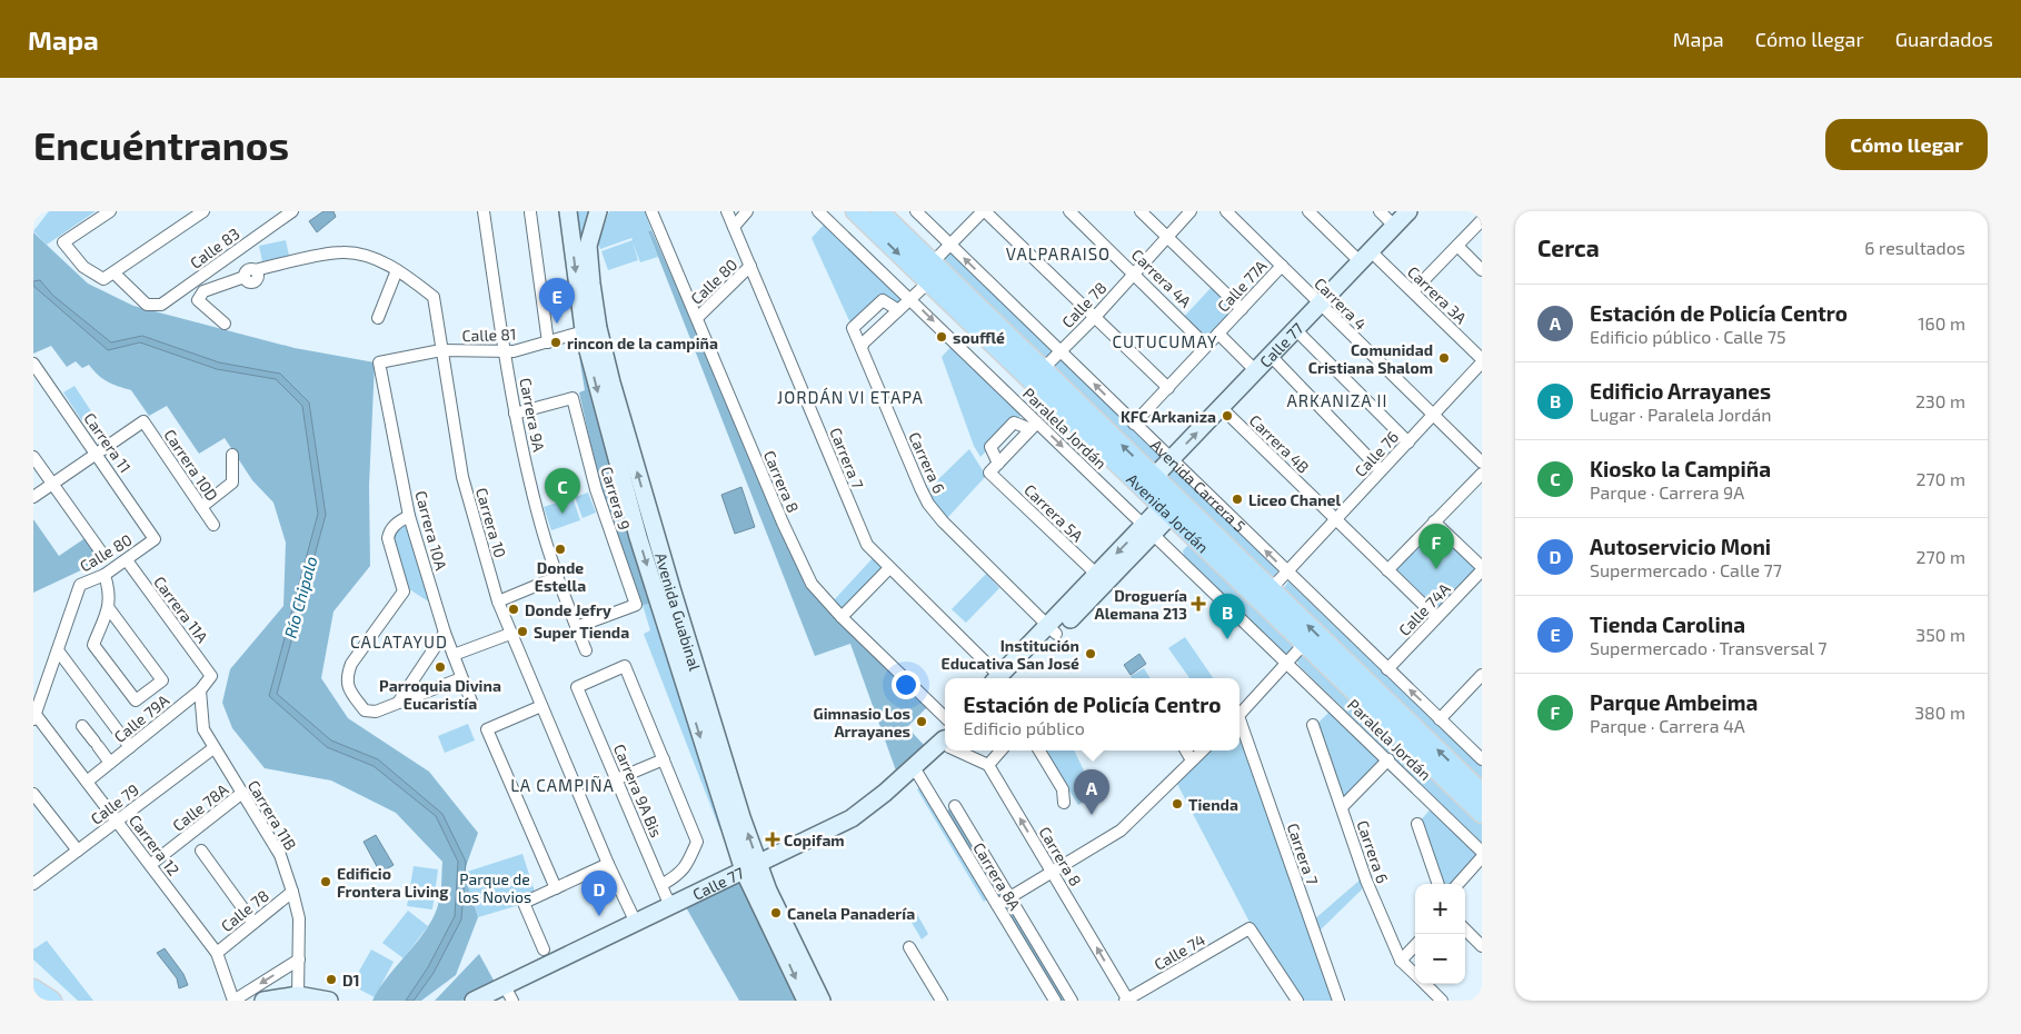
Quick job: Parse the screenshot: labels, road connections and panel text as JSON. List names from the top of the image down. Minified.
{"streets":{"main road":["Avenida Jordán"],"street":["Calle 83","Carrera 4A","Calle 80","Calle 77A","Carrera 3A","Carrera 4","Calle 78","Calle 81","Calle 77","Carrera 9A","Paralela Jordán","Carrera 11","Carrera 4B","Calle 76","Carrera 7","Carrera 6","Carrera 10D","Carrera 8","Avenida Carrera 5","Carrera 9","Carrera 5A","Carrera 10","Carrera 10A","Carrera 11A","Calle 74A","Avenida Guabinal","Calle 79A","Carrera 9A Bis","Calle 79","Calle 78A","Carrera 11B","Carrera 12","Carrera 8A","Calle 74"]},"crossings":[["Carrera 4A","Calle 77A"],["Carrera 4A","Calle 78"],["Calle 80","Carrera 11"],["Calle 80","Carrera 7"],["Calle 80","Carrera 8"],["Calle 80","Carrera 11A"],["Calle 80","Carrera 12"],["Calle 77A","Carrera 4"],["Calle 77A","Avenida Carrera 5"],["Carrera 3A","Calle 77"],["Carrera 3A","Calle 76"],["Carrera 4","Calle 77"],["Carrera 4","Calle 76"],["Calle 78","Avenida Carrera 5"],["Calle 78","Avenida Jordán"],["Calle 78","Carrera 11B"],["Calle 78","Carrera 12"],["Calle 81","Carrera 9A"],["Calle 81","Carrera 10"],["Calle 81","Carrera 10A"],["Calle 81","Avenida Guabinal"],["Calle 77","Carrera 4B"],["Calle 77","Avenida Carrera 5"],["Calle 77","Avenida Jordán"],["Calle 77","Carrera 10"],["Calle 77","Avenida Guabinal"],["Calle 77","Carrera 9A Bis"],["Calle 77","Carrera 8A"],["Carrera 9A","Carrera 9"],["Carrera 11","Carrera 10D"],["Carrera 4B","Calle 76"],["Carrera 4B","Calle 74A"],["Calle 76","Avenida Carrera 5"],["Calle 76","Avenida Jordán"],["Carrera 8","Calle 74"],["Avenida Carrera 5","Calle 74A"],["Carrera 11A","Calle 79A"],["Calle 79A","Carrera 11B"],["Calle 79A","Carrera 12"],["Calle 79","Carrera 11B"],["Calle 79","Carrera 12"],["Calle 78A","Carrera 11B"],["Calle 78A","Carrera 12"]],"one_way":["Paralela Jordán"],"districts":["VALPARAISO","CUTUCUMAY","JORDÁN VI ETAPA","ARKANIZA II","CALATAYUD","LA CAMPIÑA"],"water":["Río Chipalo"],"parks":["Parque de los Novios"],"places":{"other":["soufflé","rincon de la campiña","Comunidad Cristiana Shalom","KFC Arkaniza","Liceo Chanel","Donde Estella","Donde Jefry","Super Tienda","Institución Educativa San José","Parroquia Divina Eucaristía","Gimnasio Los Arrayanes","Tienda","Edificio Frontera Living","Canela Panadería","D1"],"health":["Droguería Alemana 213","Copifam"]},"page":{"header":"Mapa","nav":["Mapa","Cómo llegar","Guardados"],"buttons":"Cómo llegar","title":"Encuéntranos","heading":["Cerca","6 resultados"],"pins":["E","C","F","B","A","D"],"list":[{"mark":"A","name":"Estación de Policía Centro","note":"Edificio público · Calle 75","value":"160 m"},{"mark":"B","name":"Edificio Arrayanes","note":"Lugar · Paralela Jordán","value":"230 m"},{"mark":"C","name":"Kiosko la Campiña","note":"Parque · Carrera 9A","value":"270 m"},{"mark":"D","name":"Autoservicio Moni","note":"Supermercado · Calle 77","value":"270 m"},{"mark":"E","name":"Tienda Carolina","note":"Supermercado · Transversal 7","value":"350 m"},{"mark":"F","name":"Parque Ambeima","note":"Parque · Carrera 4A","value":"380 m"}],"popup":["Estación de Policía Centro","Edificio público"],"map_buttons":["+","−"]}}
